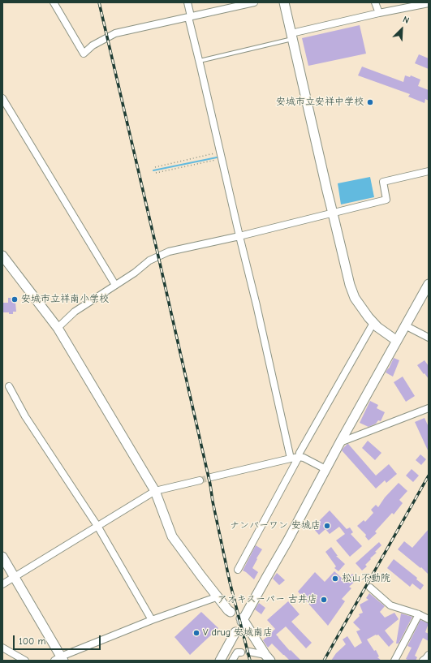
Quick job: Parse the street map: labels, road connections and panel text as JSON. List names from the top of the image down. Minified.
{"places":["安城市立安祥中学校","安城市立祥南小学校","ナンバーワン 安城店","松山不動院","アオキスーパー 古井店","V drug 安城南店"],"scale_bar":"100 m","north":"top right"}
